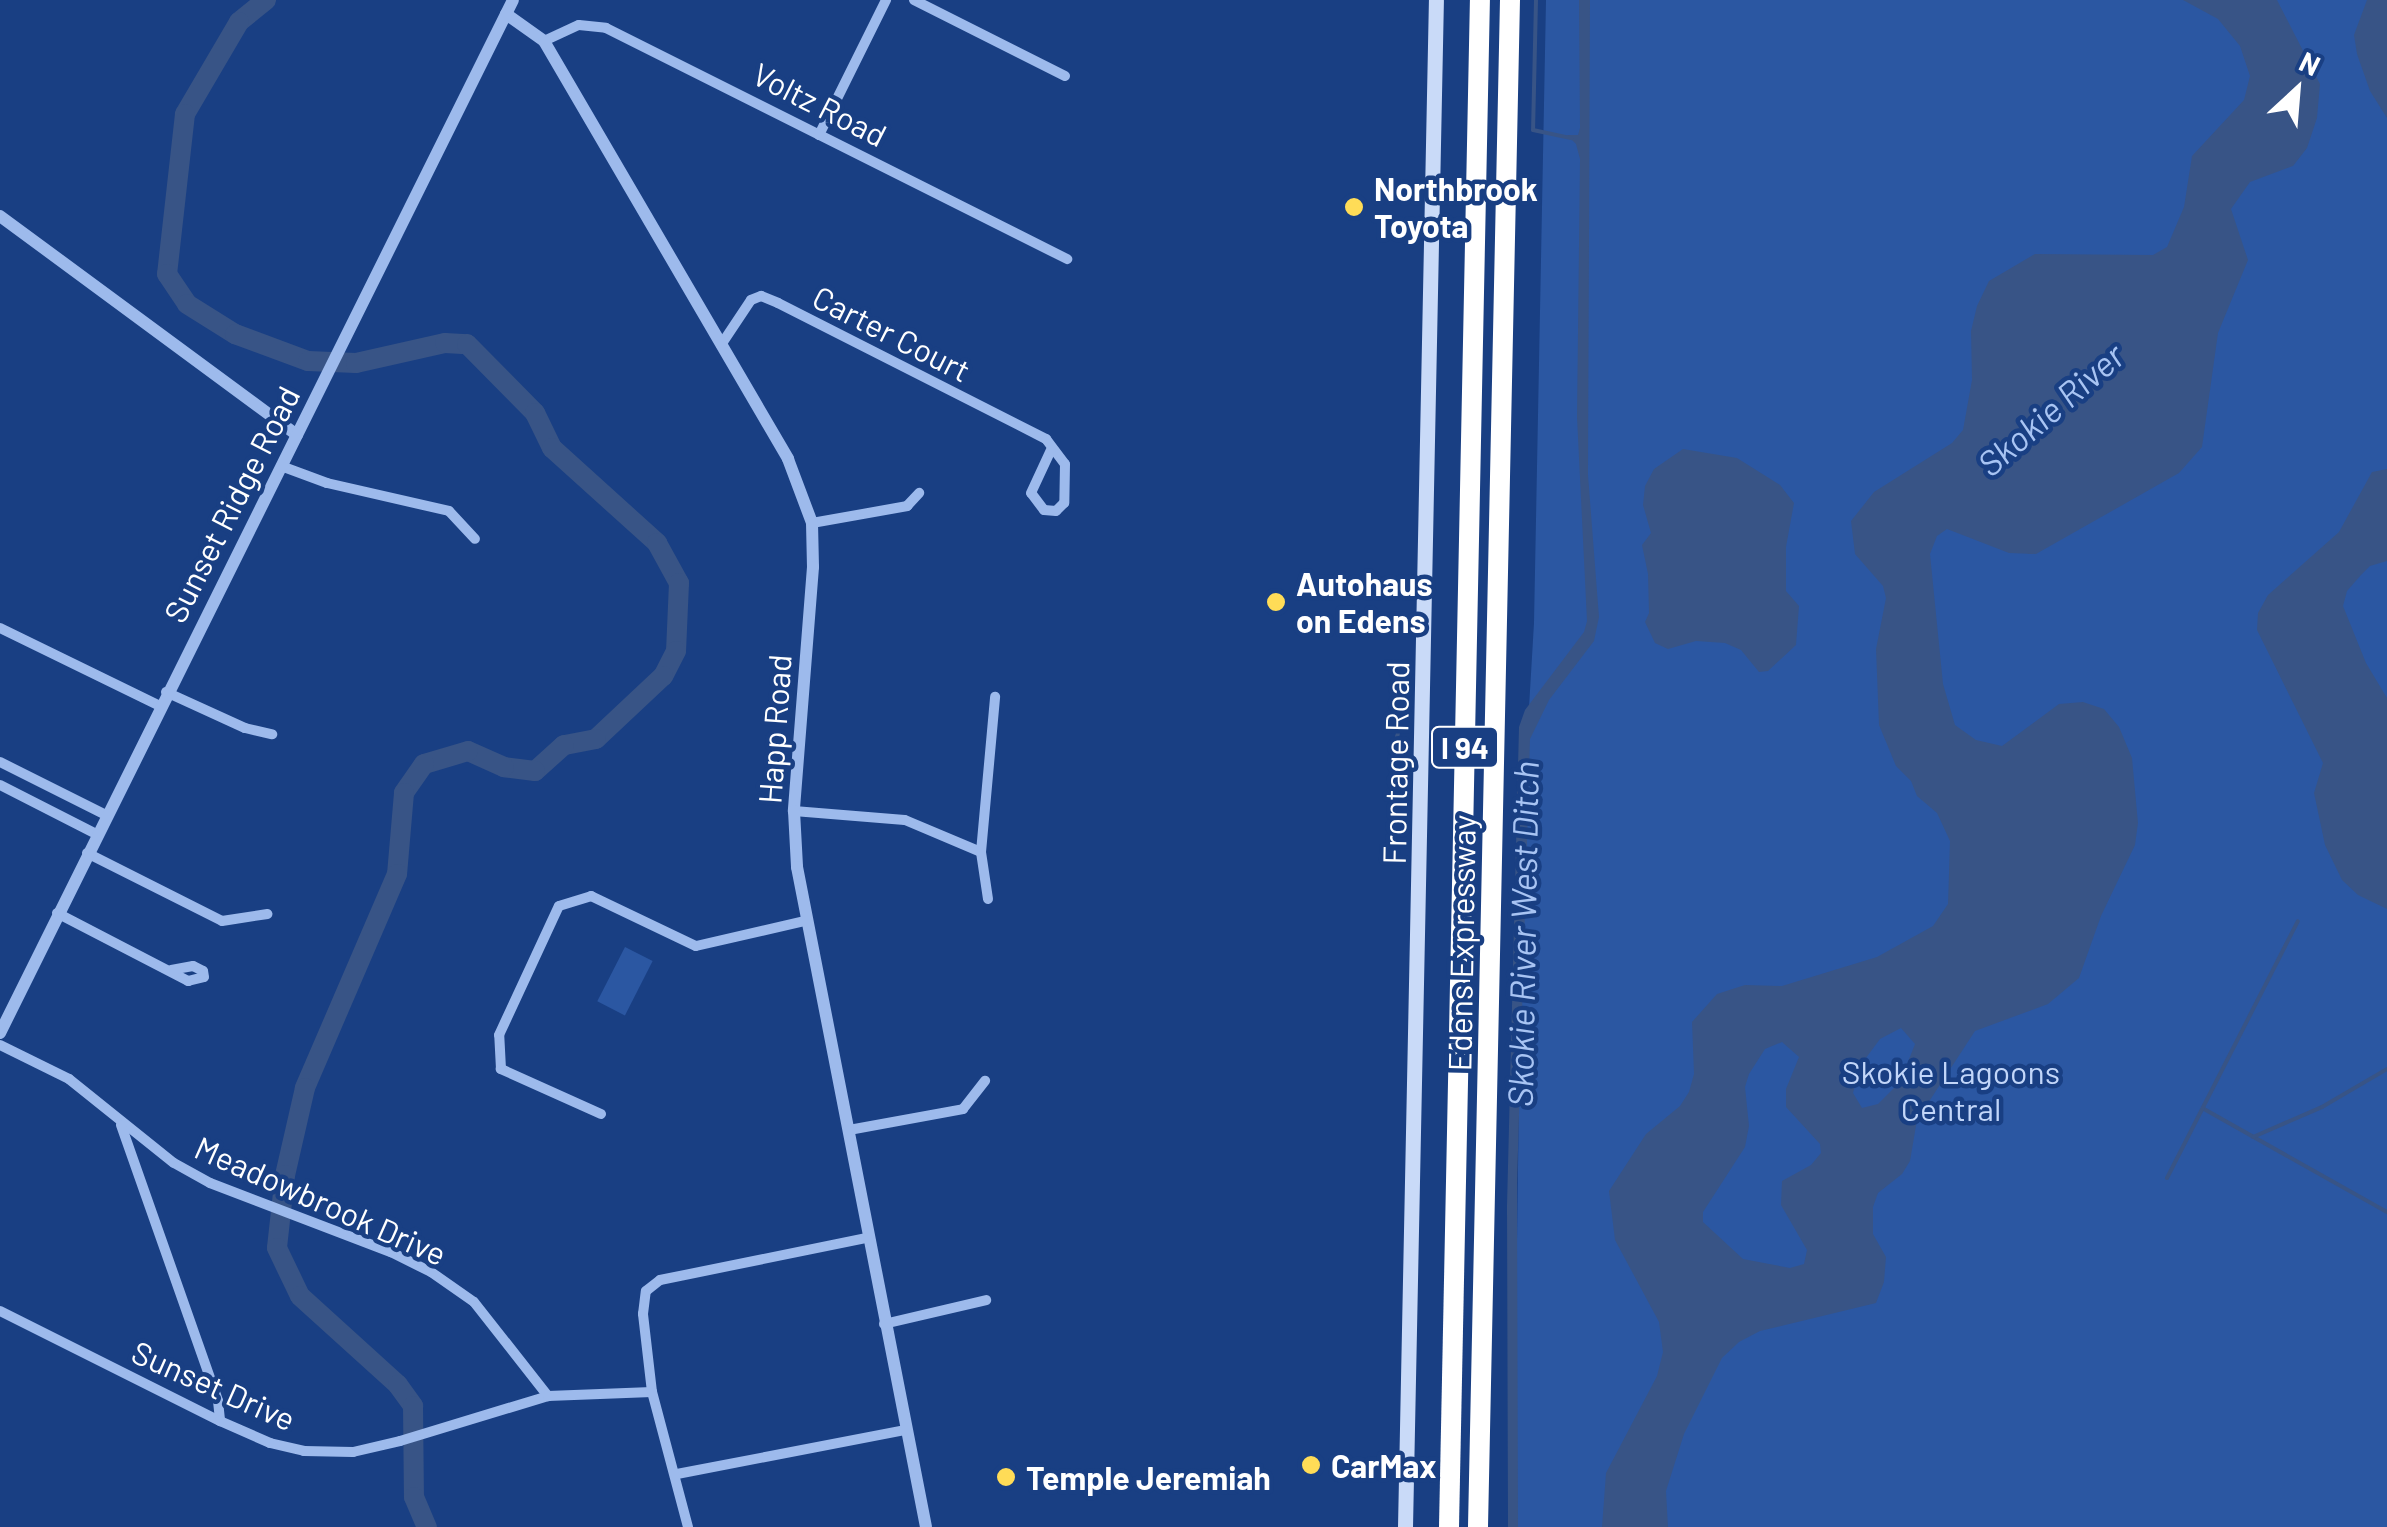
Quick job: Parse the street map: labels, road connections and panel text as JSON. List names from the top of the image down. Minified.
{"streets":{"highway":["I 94","Edens Expressway"],"main road":["Frontage Road"],"street":["Voltz Road","Carter Court","Sunset Ridge Road","Happ Road","Meadowbrook Drive","Sunset Drive"]},"crossings":[["Voltz Road","Happ Road"],["Carter Court","Happ Road"],["Sunset Ridge Road","Happ Road"],["Meadowbrook Drive","Sunset Drive"]],"water":["Skokie River","Skokie River West Ditch"],"parks":["Skokie Lagoons Central"],"places":["Northbrook Toyota","Autohaus on Edens","CarMax","Temple Jeremiah"],"north":"top right"}
